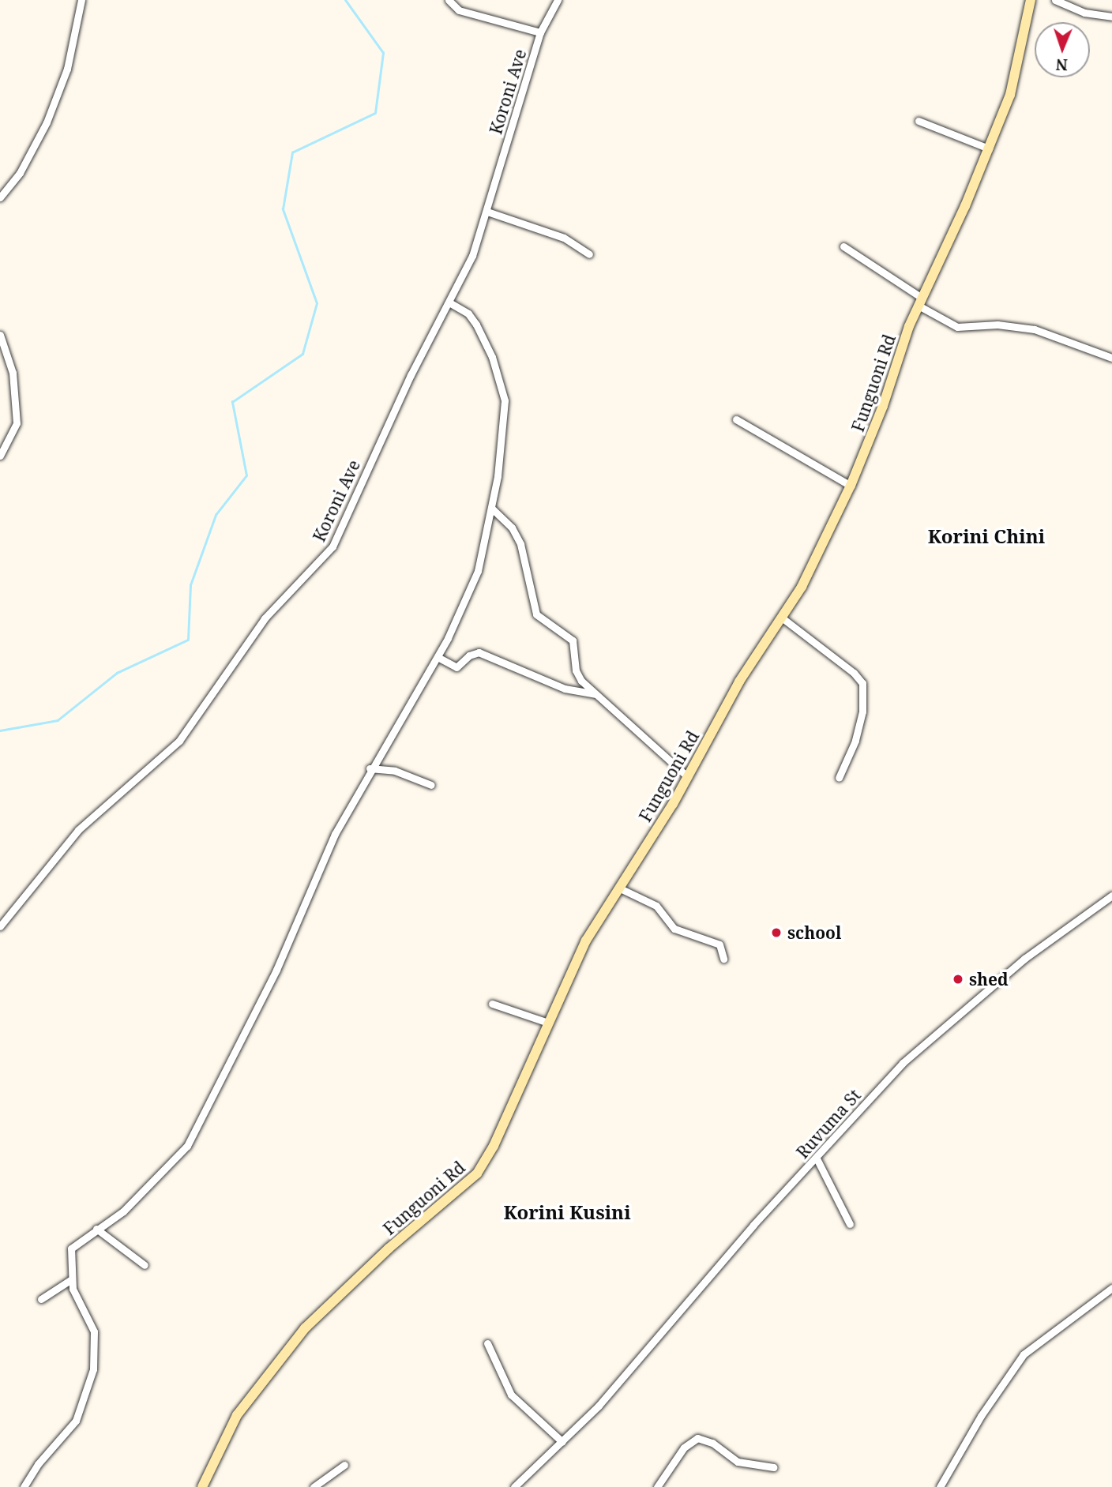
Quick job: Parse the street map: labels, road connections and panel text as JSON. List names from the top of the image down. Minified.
{"streets":{"street":["Koroni Ave","Funguoni Rd","Ruvuma St"]},"districts":["Korini Chini","Korini Kusini"],"places":["school","shed"],"north":"bottom"}
